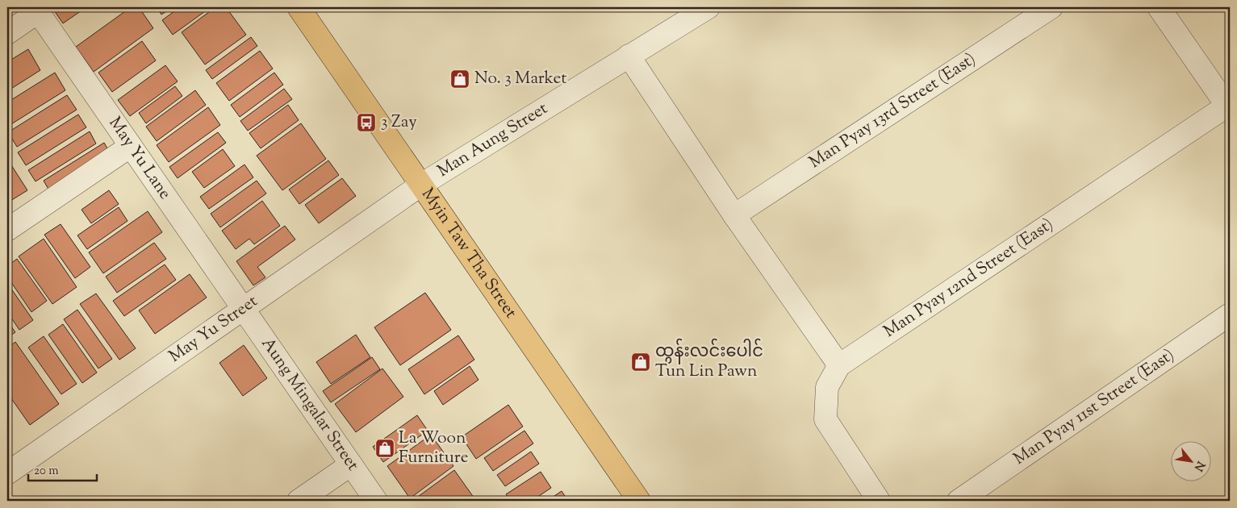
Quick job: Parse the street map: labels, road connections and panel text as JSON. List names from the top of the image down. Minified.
{"streets":{"main road":["Myin Taw Tha Street"],"street":["Man Pyay 13rd Street (East)","Man Aung Street","May Yu Lane","Man Pyay 12nd Street (East)","May Yu Street","Aung Mingalar Street","Man Pyay 11st Street (East)"]},"crossings":[["Man Aung Street","Myin Taw Tha Street"],["Man Aung Street","May Yu Street"],["May Yu Lane","May Yu Street"],["May Yu Lane","Aung Mingalar Street"],["Myin Taw Tha Street","May Yu Street"],["May Yu Street","Aung Mingalar Street"]],"places":{"shop":["No. 3 Market","ထွန်းလင်းပေါင် Tun Lin Pawn","La Woon Furniture"],"bus stop":["3 Zay"]},"scale_bar":"20 m","north":"bottom right"}
